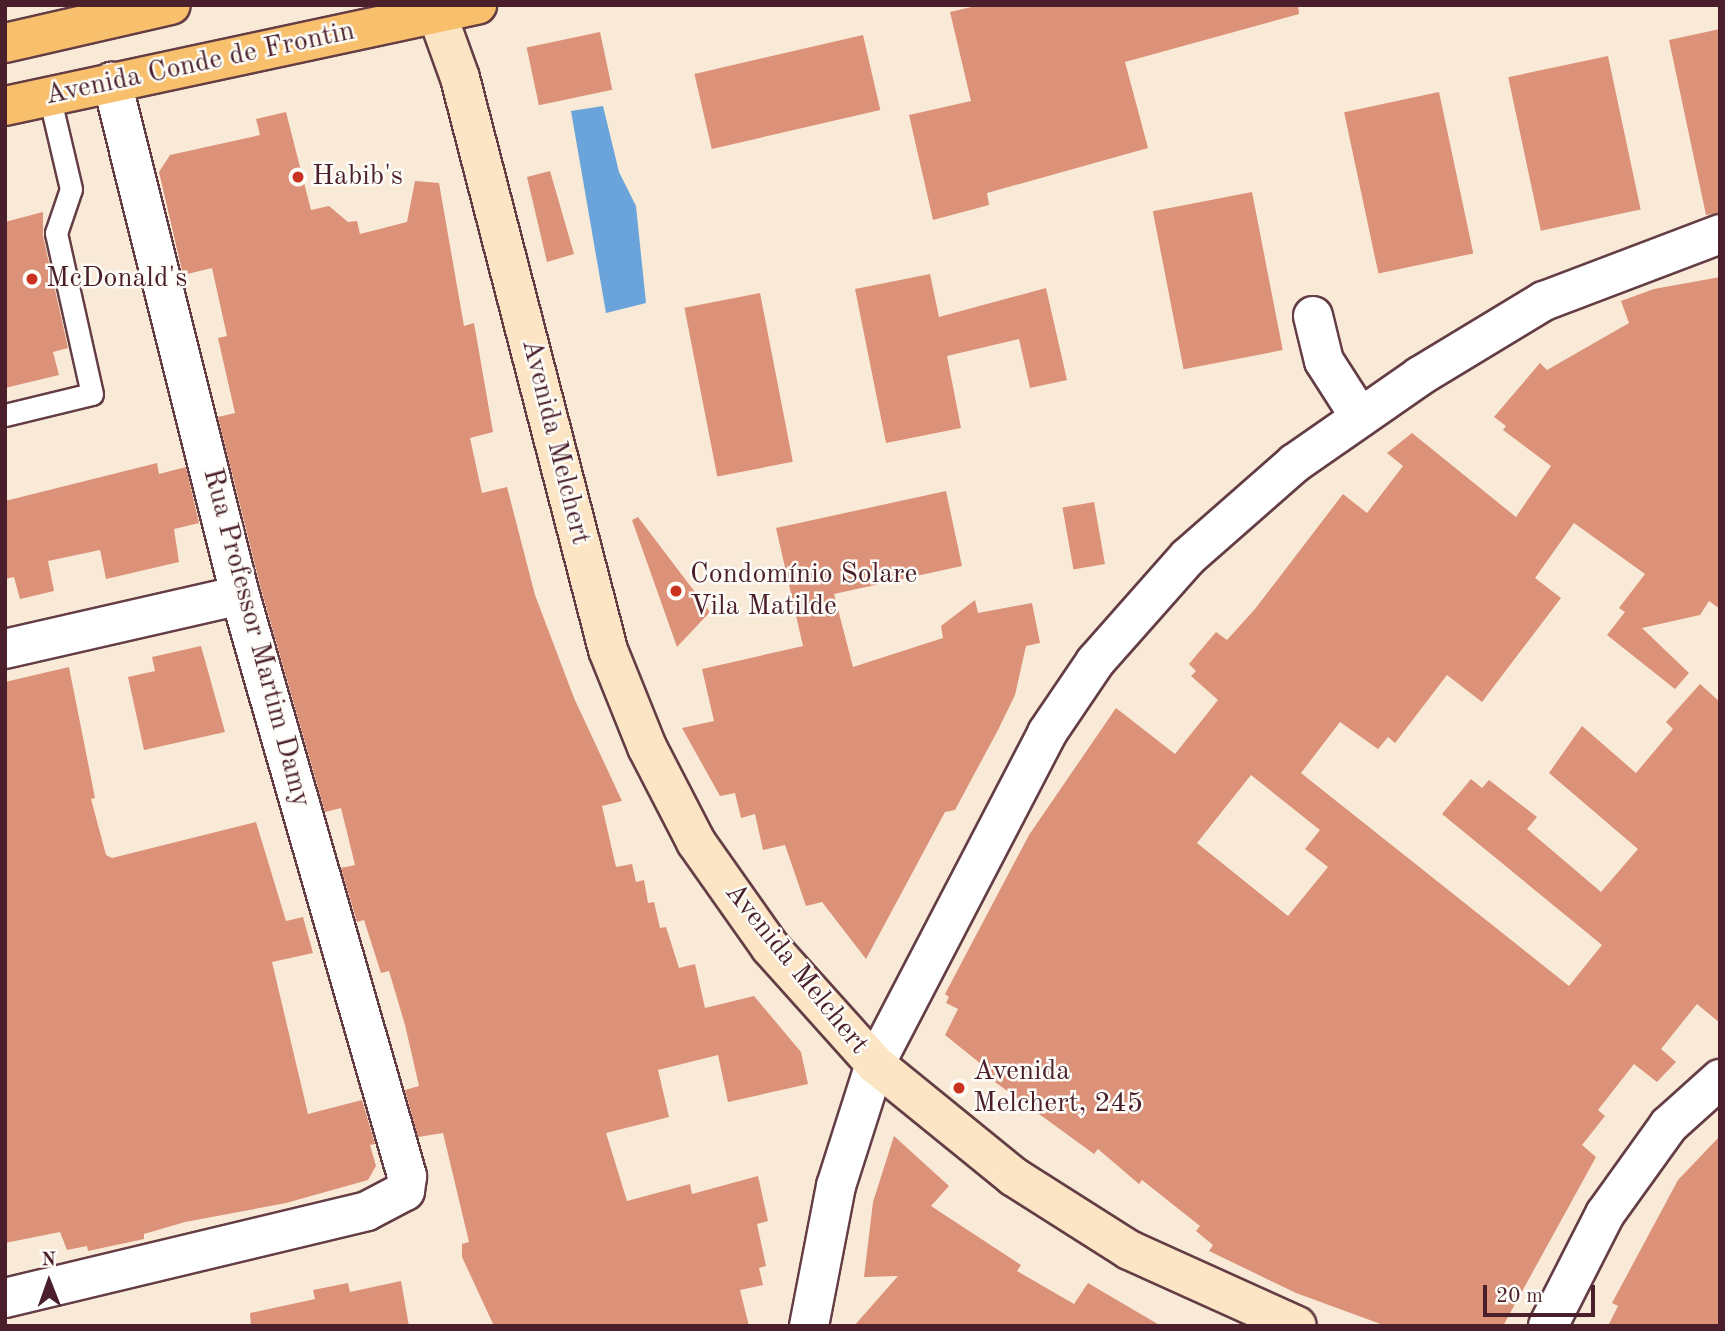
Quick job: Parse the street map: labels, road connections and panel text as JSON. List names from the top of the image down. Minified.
{"streets":{"highway":["Avenida Conde de Frontin"],"street":["Avenida Melchert","Rua Professor Martim Damy"]},"crossings":[["Avenida Conde de Frontin","Avenida Melchert"],["Avenida Conde de Frontin","Rua Professor Martim Damy"]],"places":["Habib's","McDonald's","Condomínio Solare Vila Matilde","Avenida Melchert, 245"],"scale_bar":"20 m","north":"top"}
